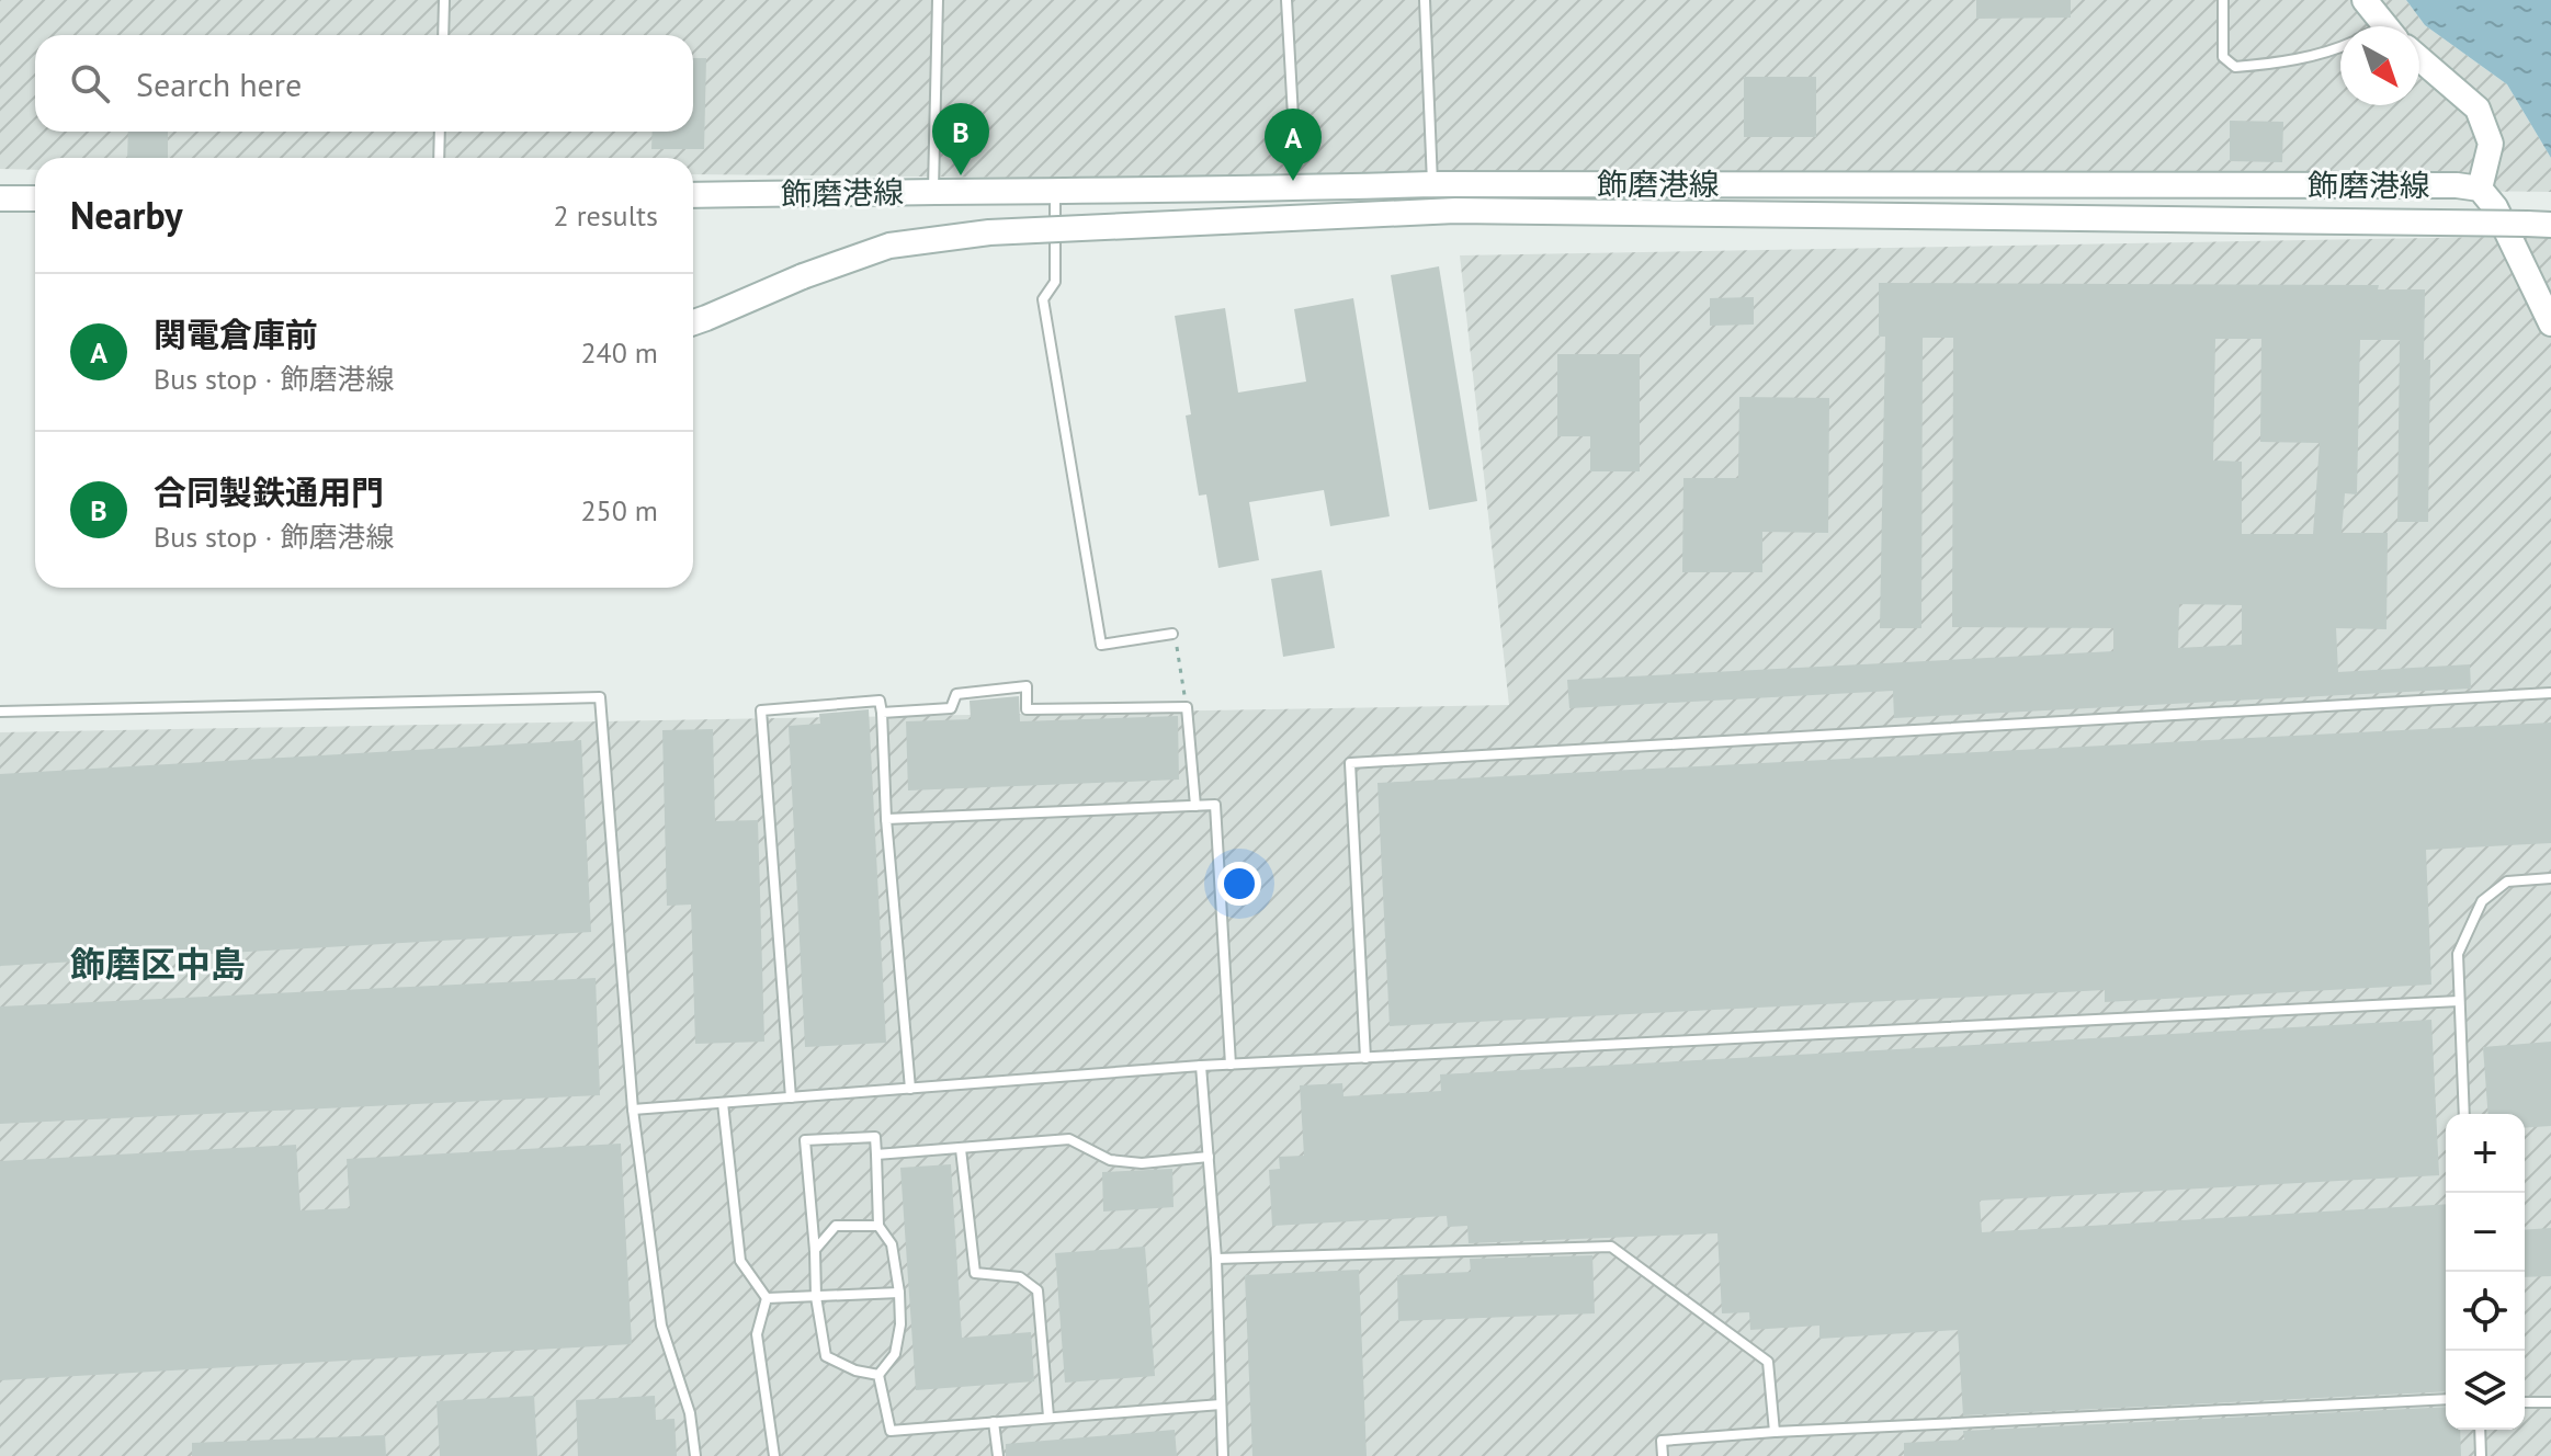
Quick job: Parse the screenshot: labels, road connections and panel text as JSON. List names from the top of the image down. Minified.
{"streets":{"street":["飾磨港線"]},"districts":["飾磨区中島"],"north":"bottom right","page":{"search":"Search here","pins":["B","A"],"heading":["Nearby","2 results"],"list":[{"mark":"A","name":"関電倉庫前","note":"Bus stop · 飾磨港線","value":"240 m"},{"mark":"B","name":"合同製鉄通用門","note":"Bus stop · 飾磨港線","value":"250 m"}],"map_buttons":["+","−"]}}
